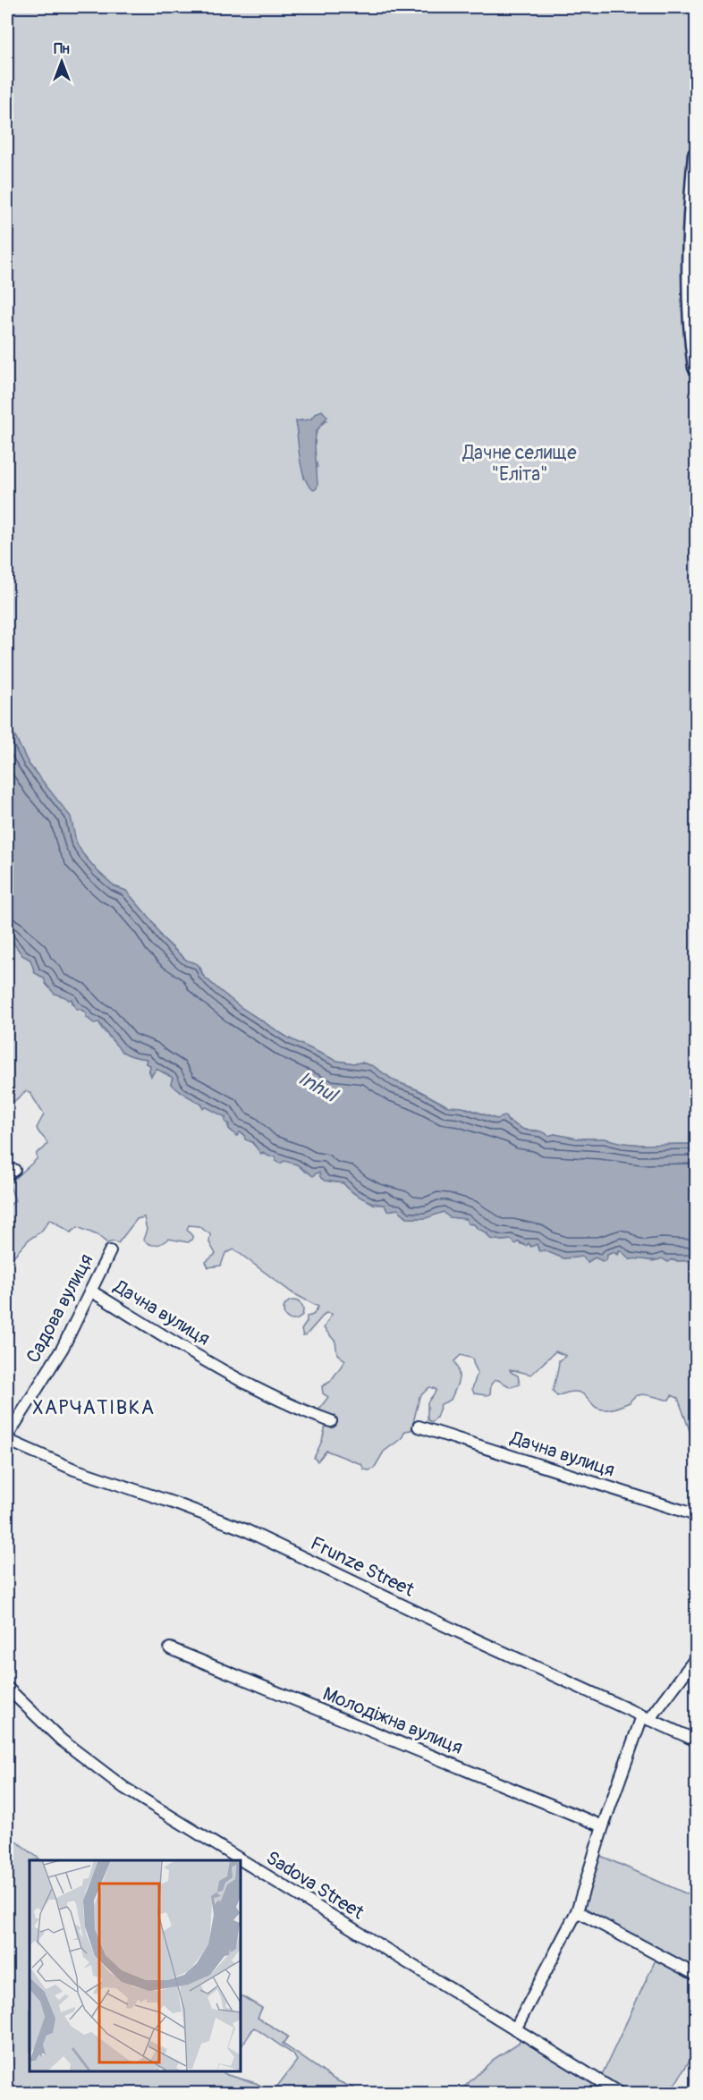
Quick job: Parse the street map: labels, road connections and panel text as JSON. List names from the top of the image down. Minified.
{"streets":{"street":["Садова вулиця","Дачна вулиця","Frunze Street","Молодіжна вулиця","Sadova Street"]},"crossings":[["Садова вулиця","Дачна вулиця"],["Садова вулиця","Frunze Street"]],"districts":["ХАРЧАТІВКА"],"water":["Inhul"],"parks":["Дачне селище \"Еліта\""],"north":"top"}
